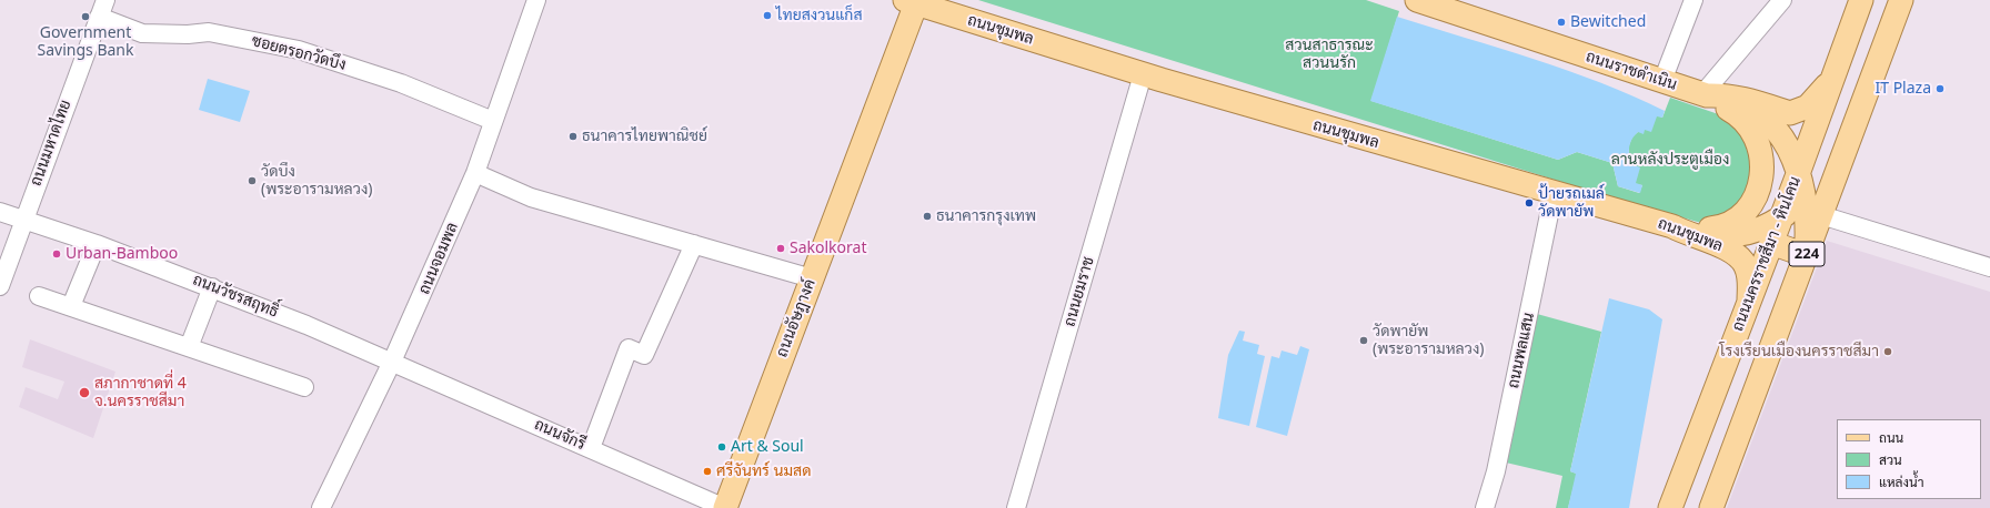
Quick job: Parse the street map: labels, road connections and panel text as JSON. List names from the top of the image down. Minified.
{"streets":{"main road":["ถนนชุมพล","ถนนราชดำเนิน","ถนนนครราชสีมา - หินโคน","224","ถนนอัษฎางค์"],"street":["ซอยตรอกวัดบึง","ถนนมหาดไทย","ถนนจอมพล","ถนนยมราช","ถนนวัชรสฤทธิ์","ถนนพลแสน","ถนนจักรี"]},"crossings":[["ถนนชุมพล","ถนนนครราชสีมา - หินโคน"],["ถนนชุมพล","ถนนยมราช"],["ถนนชุมพล","ถนนอัษฎางค์"],["ถนนชุมพล","ถนนพลแสน"],["ซอยตรอกวัดบึง","ถนนมหาดไทย"],["ซอยตรอกวัดบึง","ถนนจอมพล"],["ถนนราชดำเนิน","ถนนนครราชสีมา - หินโคน"],["ถนนมหาดไทย","ถนนวัชรสฤทธิ์"],["ถนนจอมพล","ถนนวัชรสฤทธิ์"],["ถนนจอมพล","ถนนจักรี"],["ถนนวัชรสฤทธิ์","ถนนจักรี"],["ถนนอัษฎางค์","ถนนจักรี"]],"parks":["สวนสาธารณะ สวนนรัก","ลานหลังประตูเมือง"],"places":["ไทยสงวนแก็ส","Government Savings Bank","Bewitched","IT Plaza","ธนาคารไทยพาณิชย์","วัดบึง (พระอารามหลวง)","ป้ายรถเมล์ วัดพายัพ","ธนาคารกรุงเทพ","Sakolkorat","Urban-Bamboo","วัดพายัพ (พระอารามหลวง)","โรงเรียนเมืองนครราชสีมา","สภากาชาดที่ 4 จ.นครราชสีมา","Art & Soul","ศรีจันทร์ นมสด"],"legend":["ถนน","สวน","แหล่งน้ำ"]}
